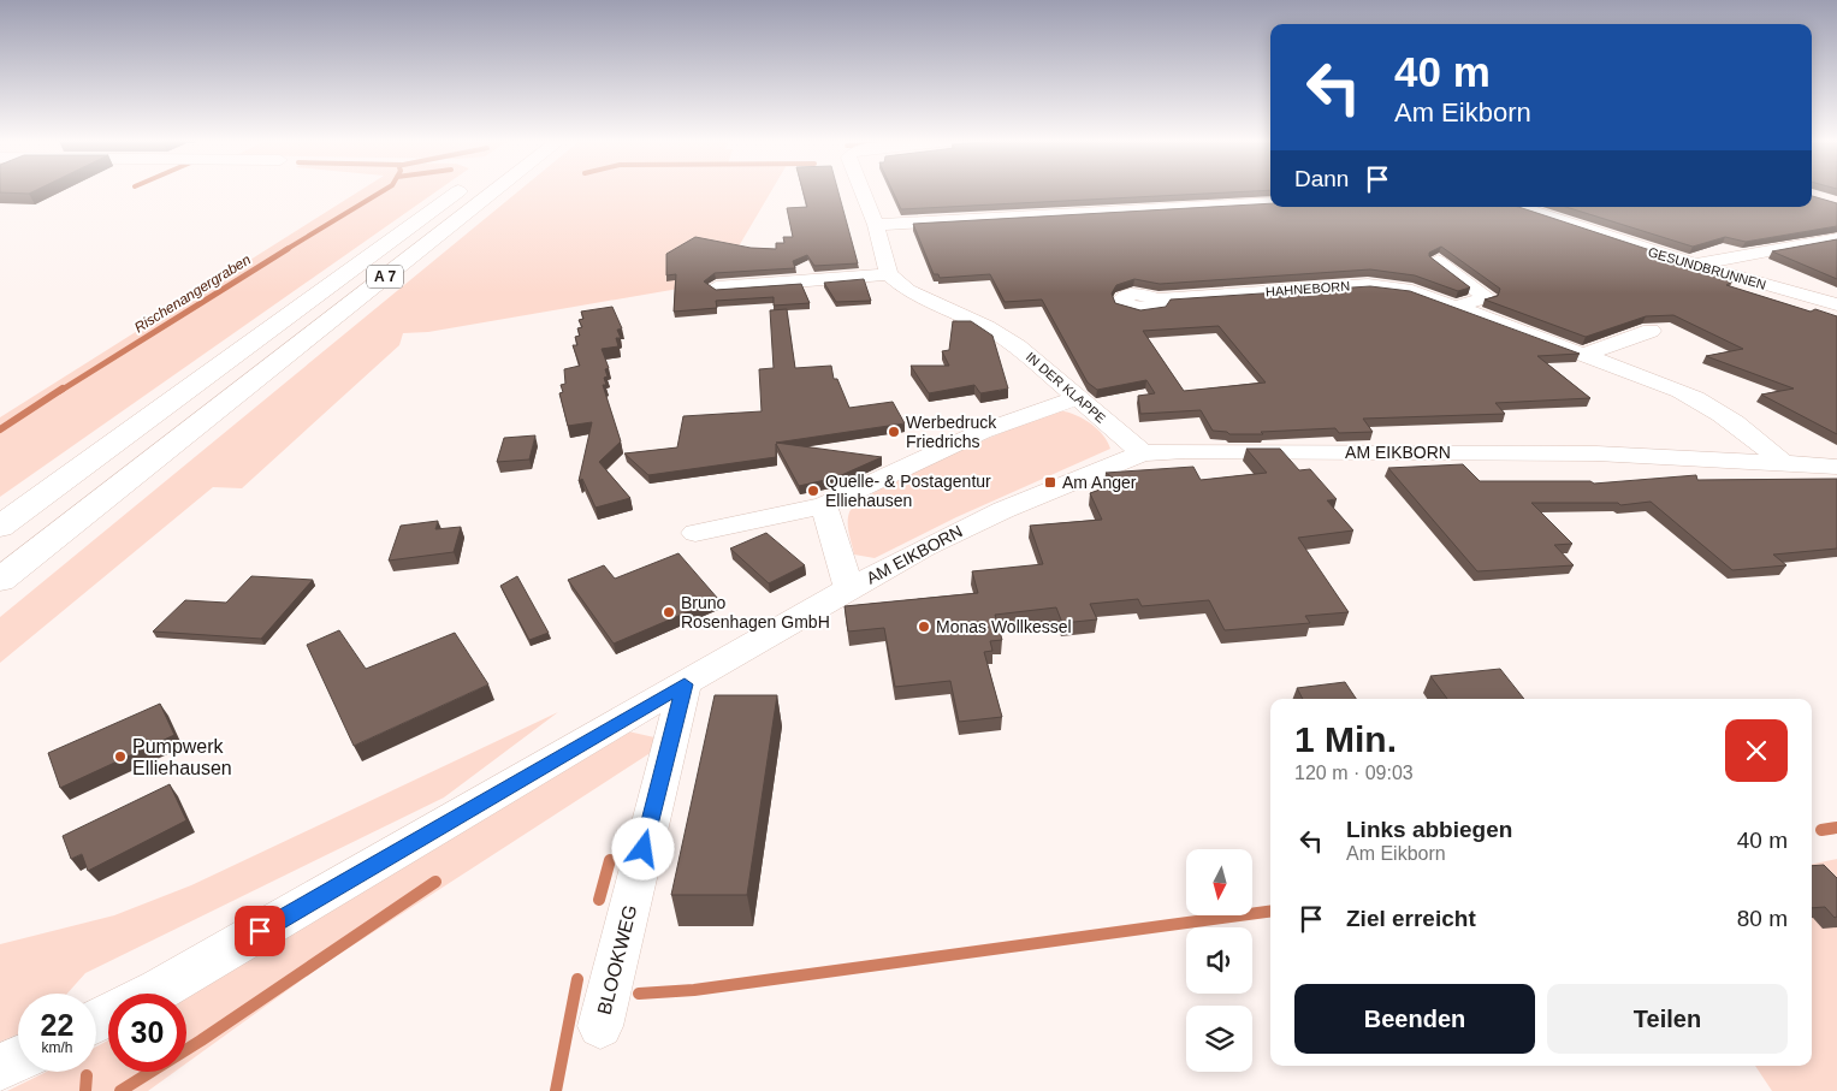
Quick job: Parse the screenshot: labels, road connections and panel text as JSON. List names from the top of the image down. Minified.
{"streets":{"highway":["A 7"],"street":["GESUNDBRUNNEN","HAHNEBORN","IN DER KLAPPE","AM EIKBORN","BLOOKWEG"]},"crossings":[["HAHNEBORN","AM EIKBORN"],["IN DER KLAPPE","AM EIKBORN"],["AM EIKBORN","BLOOKWEG"]],"water":["Rischenangergraben"],"places":{"other":["Werbedruck Friedrichs","Quelle- & Postagentur Elliehausen","Bruno Rosenhagen GmbH","Monas Wollkessel","Pumpwerk Elliehausen"],"transit":["Am Anger"]},"north":"bottom","page":{"turn":["40 m","Am Eikborn"],"then":"Dann","heading":["1 Min.","120 m · 09:03"],"list":[{"name":"Links abbiegen","note":"Am Eikborn","value":"40 m"},{"name":"Ziel erreicht","value":"80 m"}],"buttons":["Beenden","Teilen"],"speed":"22 km/h","limit":"30"}}
